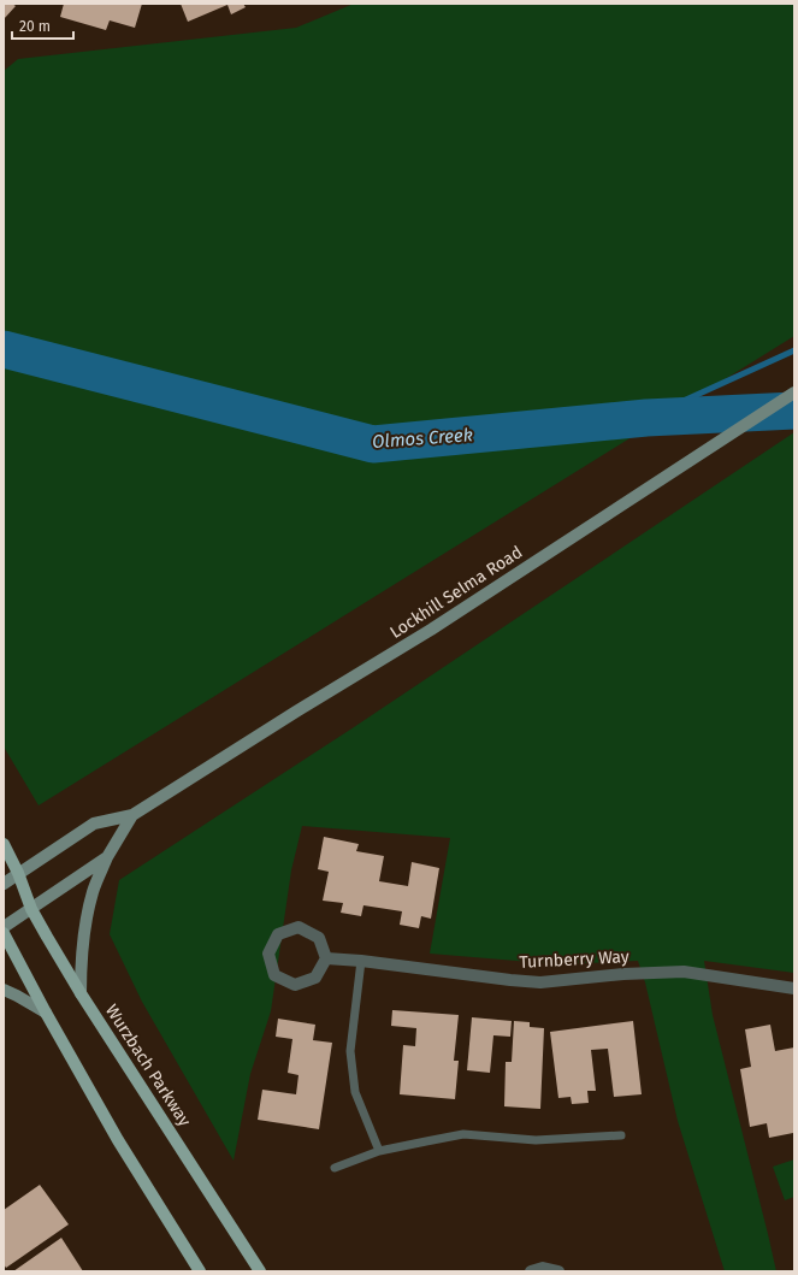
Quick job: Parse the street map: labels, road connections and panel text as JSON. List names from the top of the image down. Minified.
{"streets":{"main road":["Lockhill Selma Road","Wurzbach Parkway"],"street":["Turnberry Way"]},"crossings":[["Lockhill Selma Road","Wurzbach Parkway"]],"water":["Olmos Creek"],"scale_bar":"20 m"}
